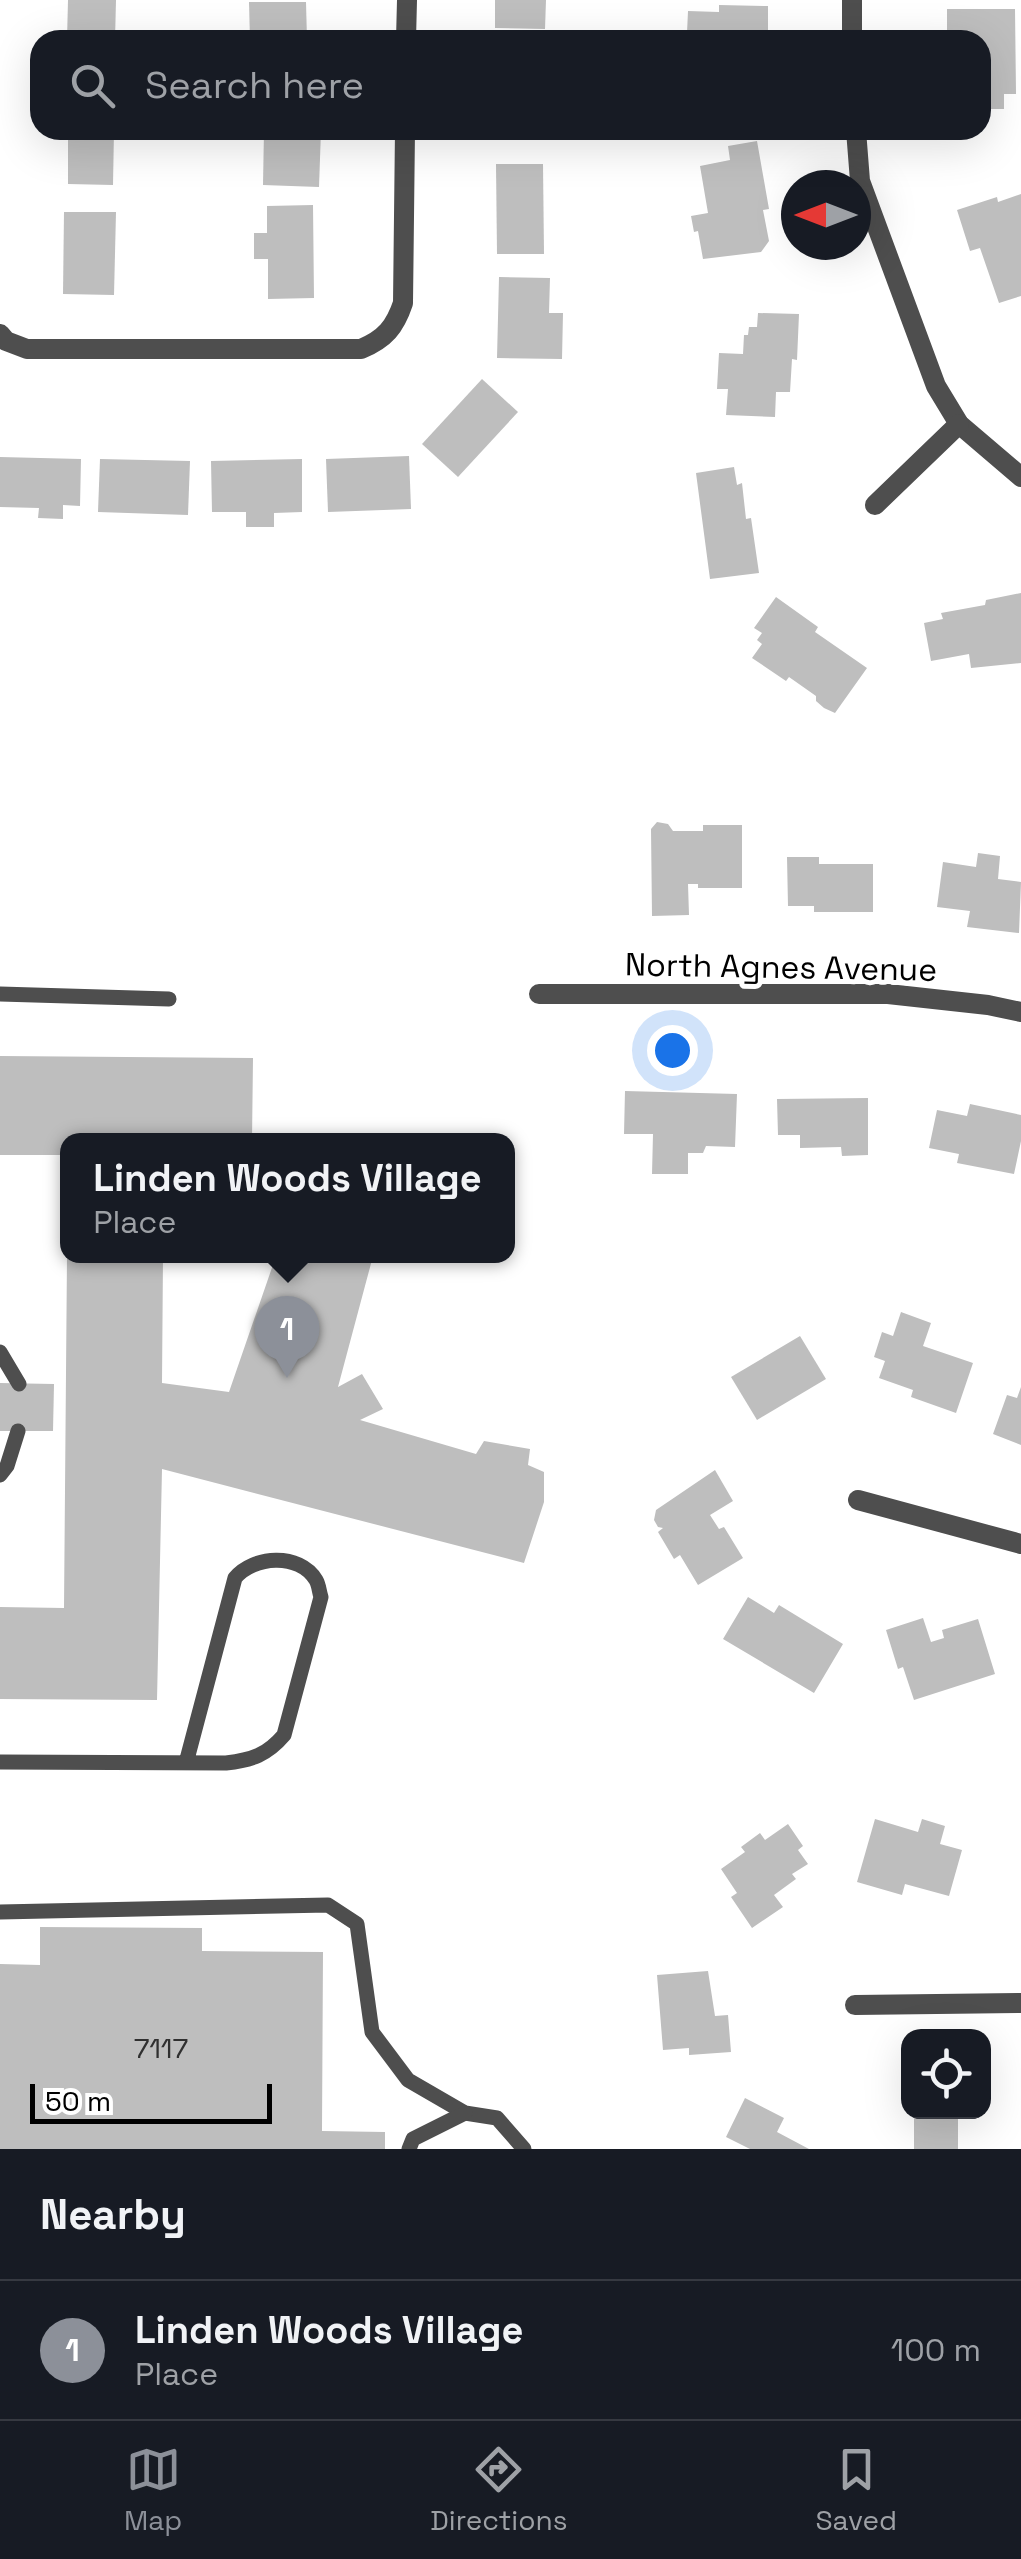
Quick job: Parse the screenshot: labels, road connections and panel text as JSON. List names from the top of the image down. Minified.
{"streets":{"street":["North Agnes Avenue"]},"house_numbers":["7117"],"scale_bar":"50 m","north":"left","page":{"search":"Search here","popup":["Linden Woods Village","Place"],"pins":"1","scale":"50 m","heading":"Nearby","list":[{"mark":"1","name":"Linden Woods Village","note":"Place","value":"100 m"}],"nav":["Map","Directions","Saved"]}}
